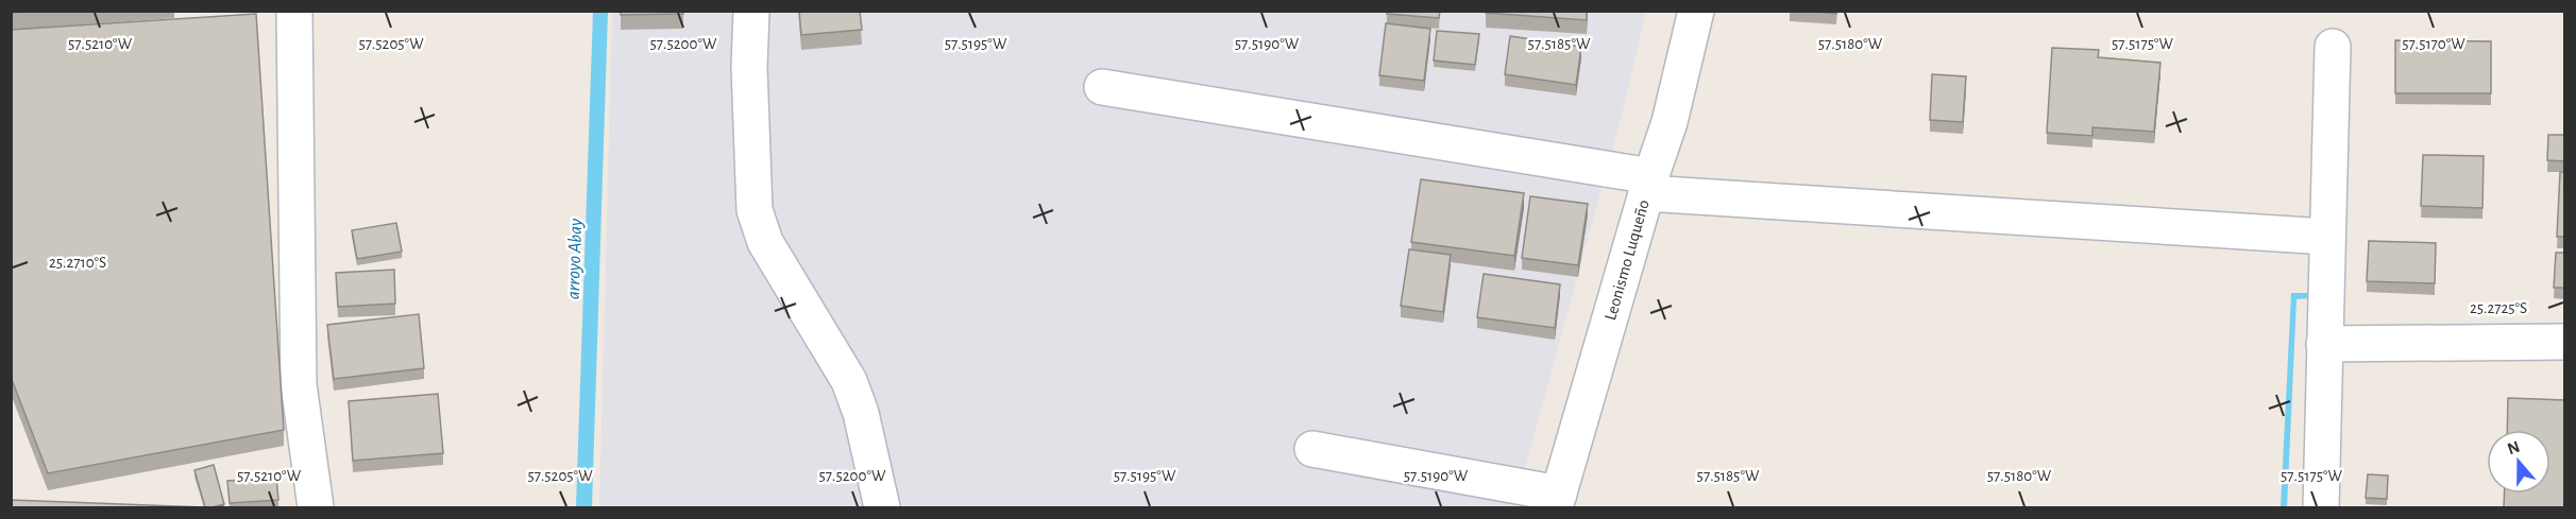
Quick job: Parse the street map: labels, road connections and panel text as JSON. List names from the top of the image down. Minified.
{"streets":{"street":["Leonismo Luqueño"]},"water":["arroyo Abay"],"north":"top","coordinates":["57.5185°W","57.5175°W","57.5210°W","57.5205°W","57.5200°W","57.5195°W","57.5190°W","57.5170°W","57.5180°W","25.2710°S","25.2725°S"]}
